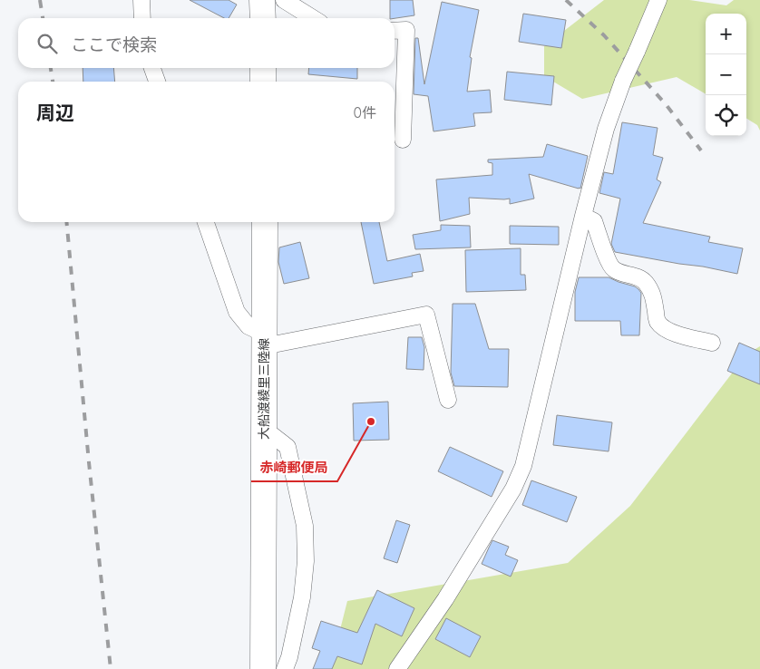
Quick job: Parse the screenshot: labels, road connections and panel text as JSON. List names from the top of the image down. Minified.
{"streets":{"main road":["大船渡綾里三陸線"]},"places":["赤崎郵便局"],"page":{"map_buttons":["+","−"],"search":"ここで検索","heading":["周辺","0件"]}}
